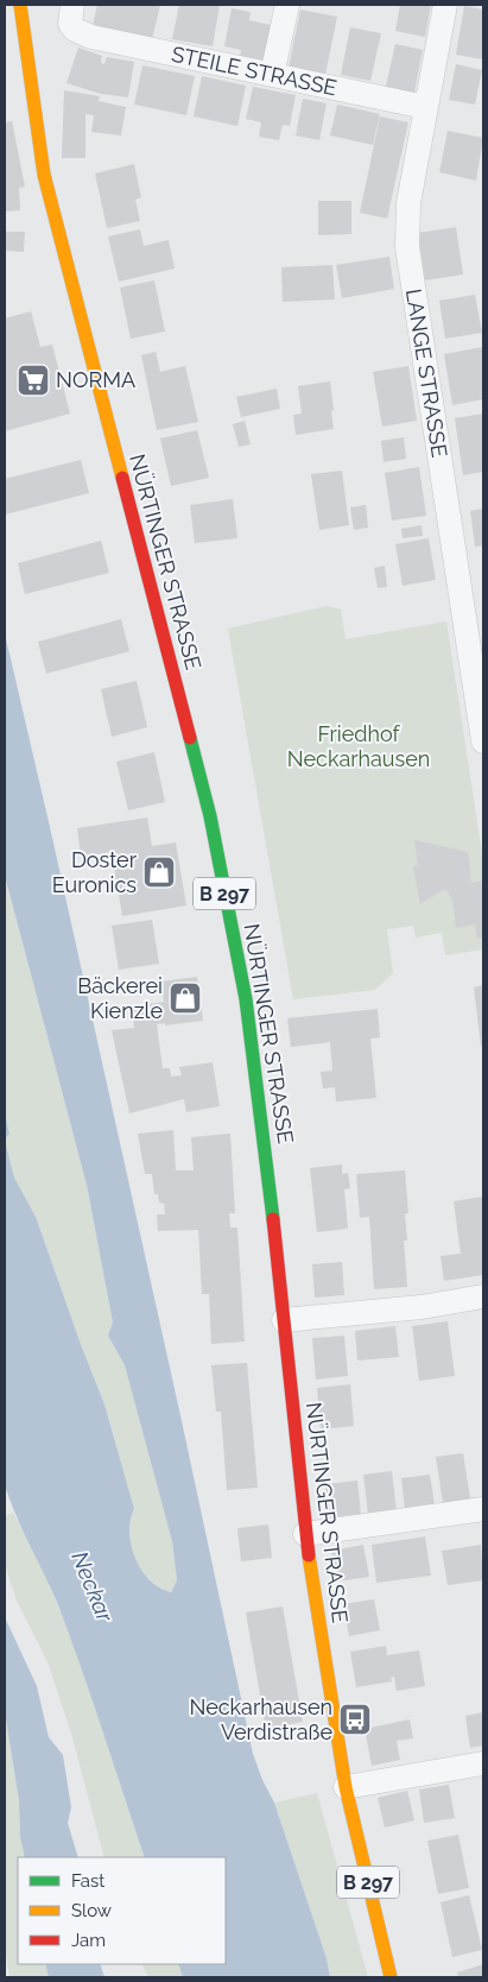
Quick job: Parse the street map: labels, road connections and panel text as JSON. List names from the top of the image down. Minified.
{"streets":{"main road":["NÜRTINGER STRASSE","B 297"],"street":["STEILE STRASSE","LANGE STRASSE"]},"crossings":[["STEILE STRASSE","LANGE STRASSE"]],"water":["Neckar"],"parks":["Friedhof Neckarhausen"],"places":{"supermarket":["NORMA"],"shop":["Doster Euronics","Bäckerei Kienzle"],"bus stop":["Neckarhausen Verdistraße"]},"legend":["Fast","Slow","Jam"]}
